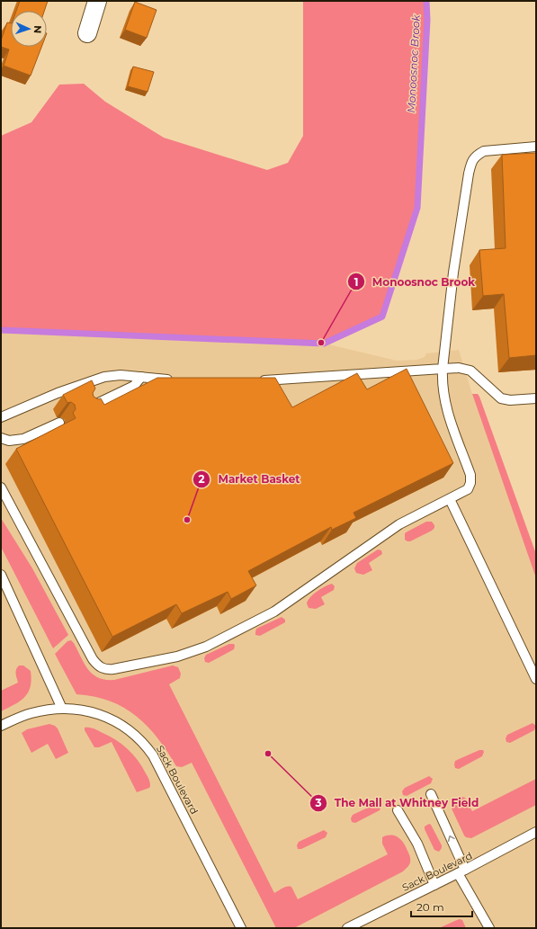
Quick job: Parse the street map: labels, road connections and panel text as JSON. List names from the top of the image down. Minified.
{"streets":{"lane":["Sack Boulevard"]},"water":["Monoosnoc Brook"],"places":["Monoosnoc Brook","Market Basket","The Mall at Whitney Field"],"scale_bar":"20 m","north":"right"}
